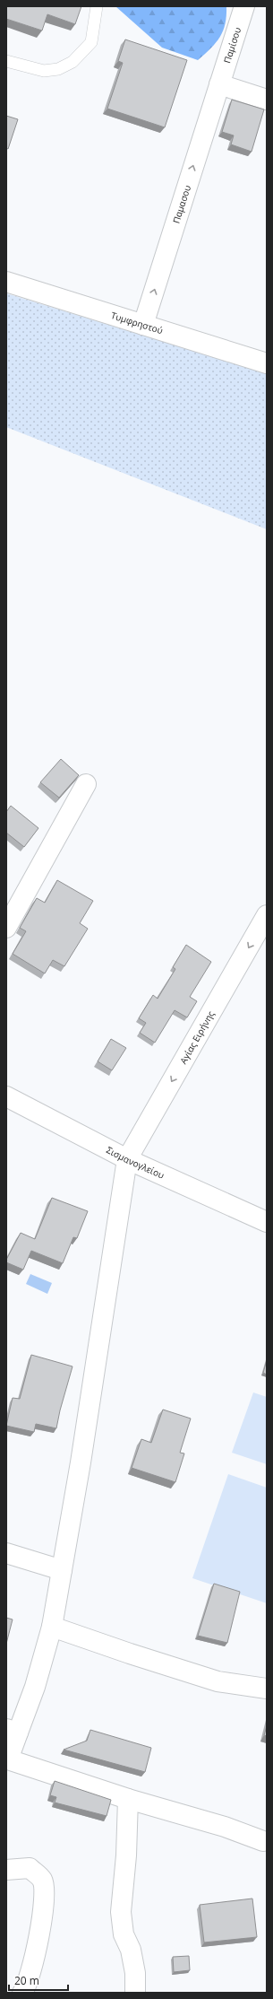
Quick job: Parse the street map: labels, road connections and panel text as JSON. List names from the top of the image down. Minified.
{"streets":{"street":["Παμίσου","Παμασου","Τυμφρηστού","Αγίας Ειρήνης","Σισμανογλείου"]},"crossings":[["Παμίσου","Παμασου"],["Παμασου","Τυμφρηστού"],["Αγίας Ειρήνης","Σισμανογλείου"]],"one_way":["Παμασου","Αγίας Ειρήνης"],"scale_bar":"20 m"}
